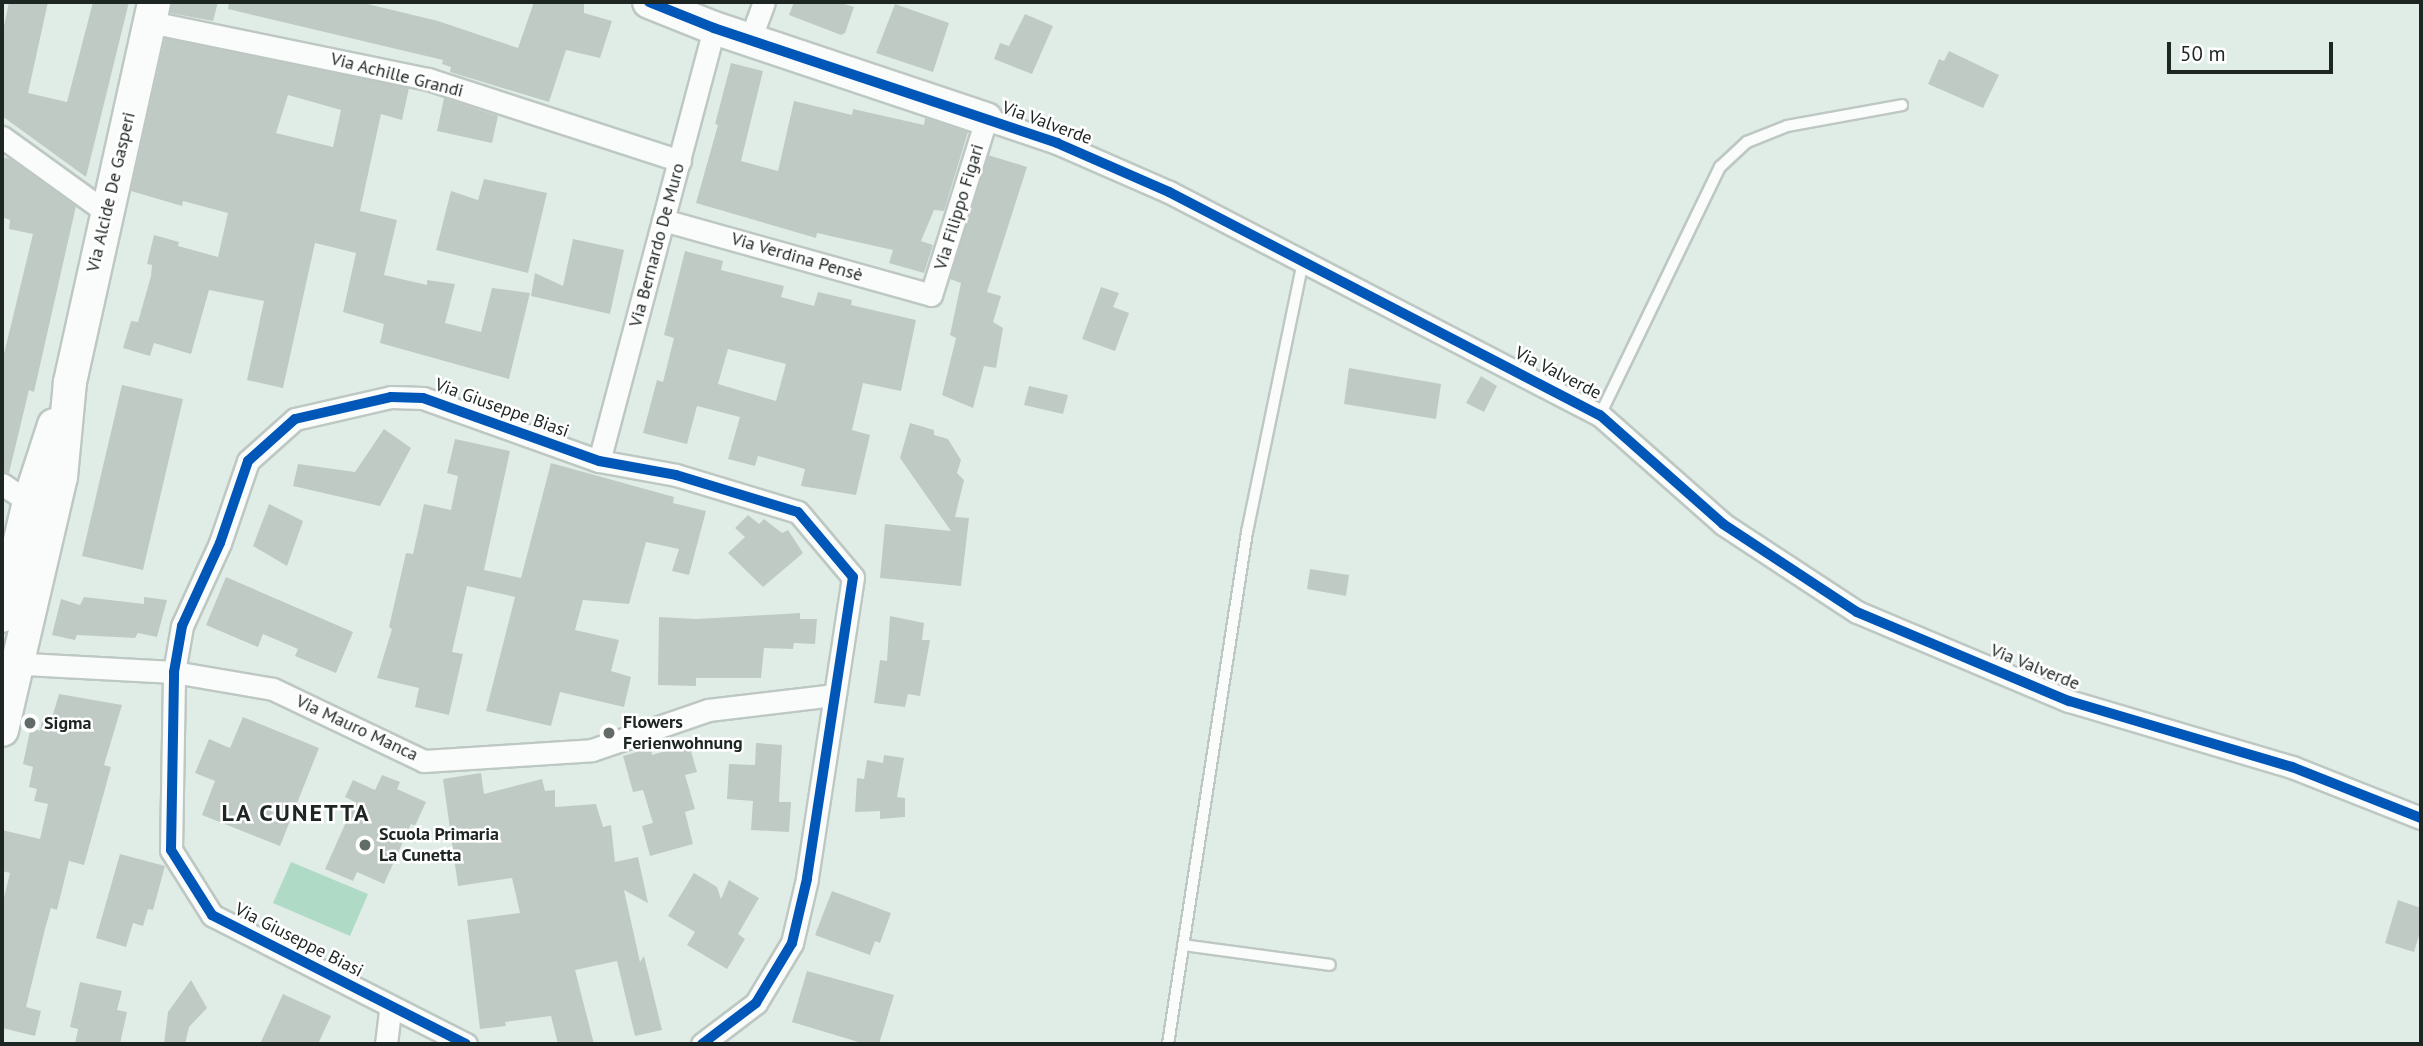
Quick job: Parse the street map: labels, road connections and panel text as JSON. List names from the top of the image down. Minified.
{"streets":{"street":["Via Achille Grandi","Via Valverde","Via Alcide De Gasperi","Via Filippo Figari","Via Bernardo De Muro","Via Verdina Pensè","Via Giuseppe Biasi","Via Mauro Manca"]},"crossings":[["Via Achille Grandi","Via Alcide De Gasperi"],["Via Achille Grandi","Via Bernardo De Muro"],["Via Valverde","Via Filippo Figari"],["Via Valverde","Via Bernardo De Muro"],["Via Alcide De Gasperi","Via Mauro Manca"],["Via Filippo Figari","Via Verdina Pensè"],["Via Bernardo De Muro","Via Verdina Pensè"],["Via Bernardo De Muro","Via Giuseppe Biasi"],["Via Giuseppe Biasi","Via Mauro Manca"]],"districts":["LA CUNETTA"],"places":["Sigma","Flowers Ferienwohnung","Scuola Primaria La Cunetta"],"scale_bar":"50 m"}
